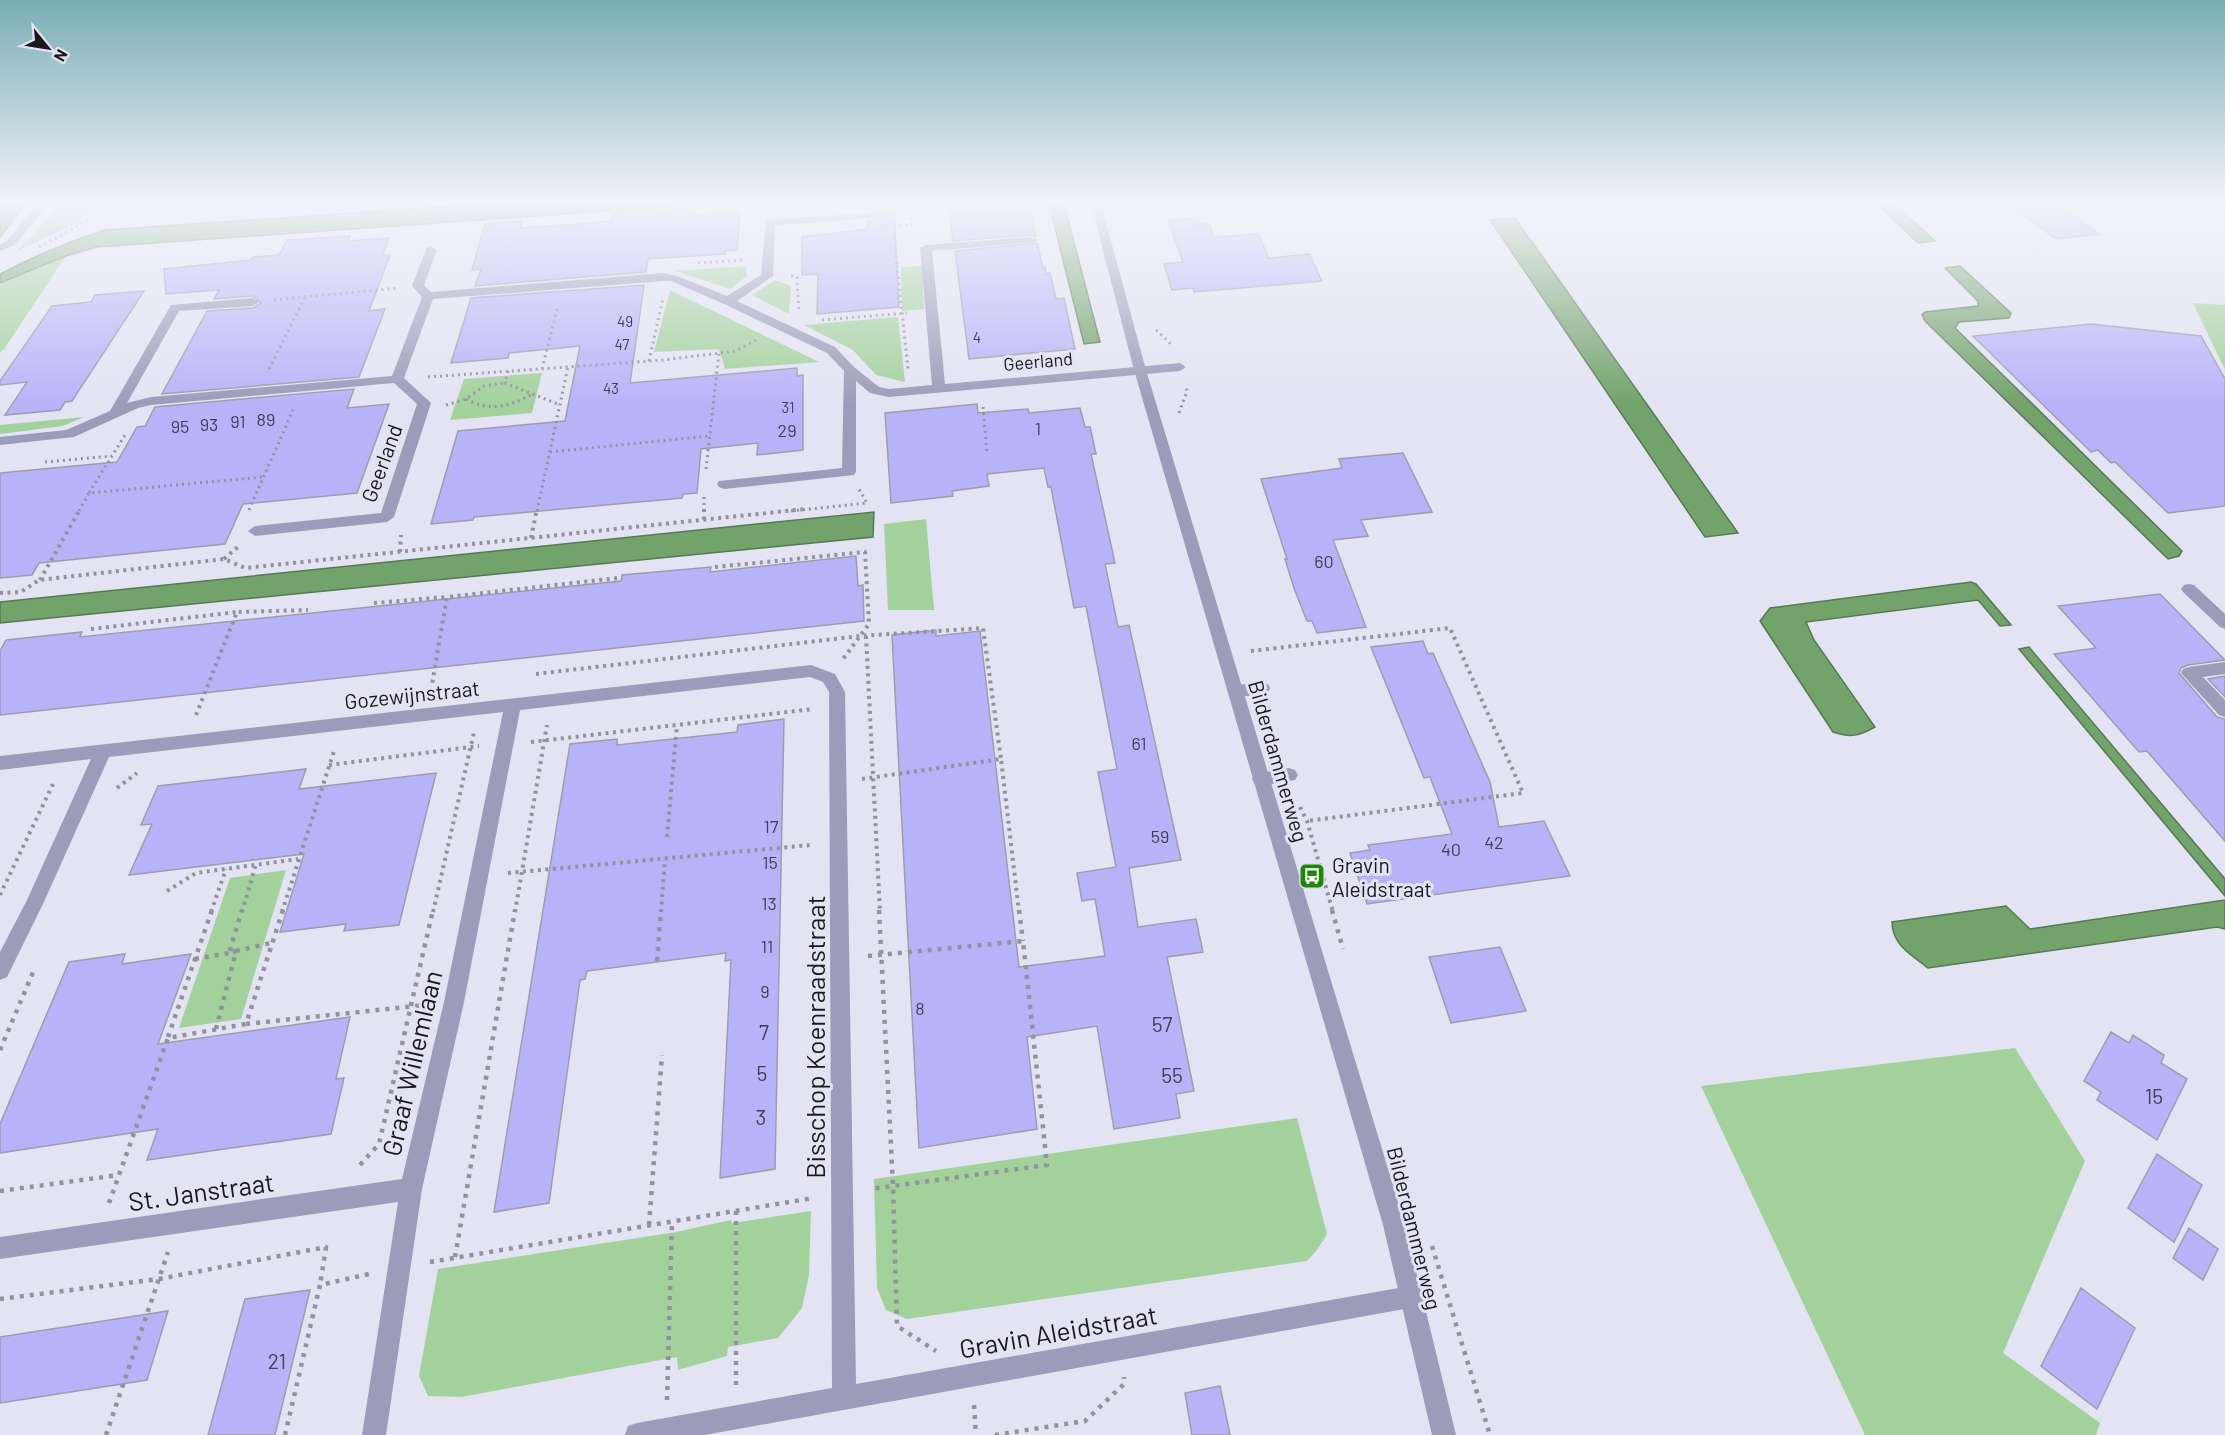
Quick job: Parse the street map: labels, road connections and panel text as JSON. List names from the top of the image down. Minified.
{"streets":{"street":["Geerland","Gozewijnstraat","Bilderdammerweg","Bisschop Koenraadstraat","Graaf Willemlaan","St. Janstraat","Gravin Aleidstraat"]},"crossings":[["Geerland","Bilderdammerweg"],["Gozewijnstraat","Bisschop Koenraadstraat"],["Gozewijnstraat","Graaf Willemlaan"],["Bilderdammerweg","Gravin Aleidstraat"],["Bisschop Koenraadstraat","Gravin Aleidstraat"],["Graaf Willemlaan","St. Janstraat"]],"places":{"bus stop":["Gravin Aleidstraat"]},"house_numbers":["49","4","47","43","31","89","91","93","95","1","29","60","61","17","59","42","40","15","13","11","9","8","57","7","5","55","15","3","21"],"north":"bottom right"}
